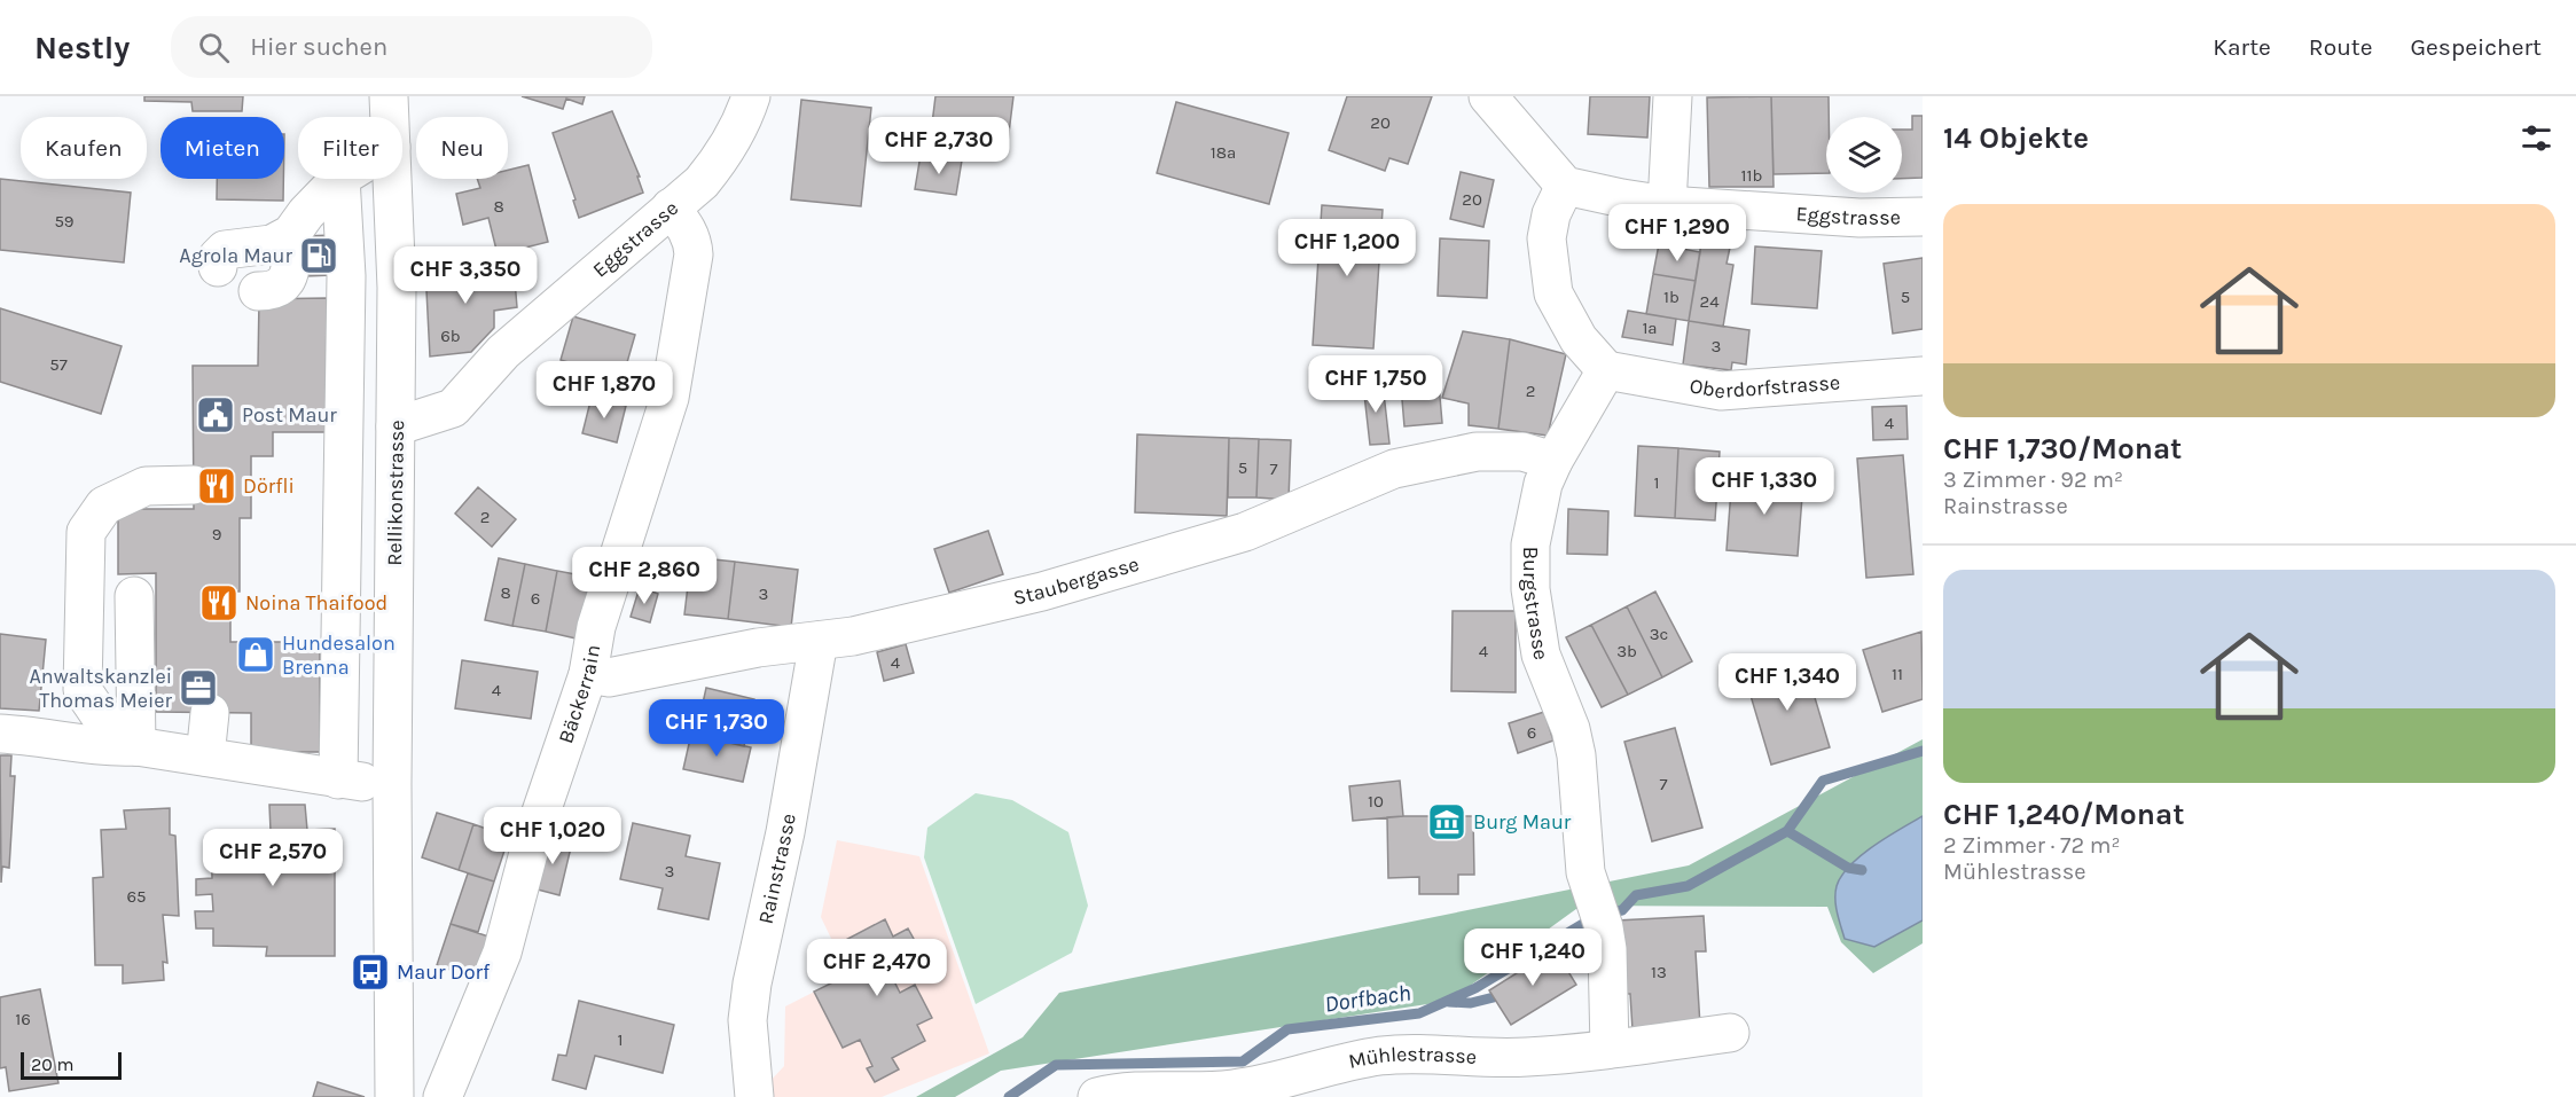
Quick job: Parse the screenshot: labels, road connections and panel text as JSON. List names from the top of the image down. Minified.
{"streets":{"street":["Eggstrasse","Oberdorfstrasse","Rellikonstrasse","Staubergasse","Burgstrasse","Bäckerrain","Rainstrasse","Mühlestrasse"]},"crossings":[["Eggstrasse","Rellikonstrasse"],["Eggstrasse","Bäckerrain"],["Oberdorfstrasse","Burgstrasse"],["Staubergasse","Burgstrasse"],["Staubergasse","Bäckerrain"],["Staubergasse","Rainstrasse"],["Burgstrasse","Mühlestrasse"]],"water":["Dorfbach"],"places":{"fuel station":["Agrola Maur"],"public building":["Post Maur"],"restaurant":["Dörfli","Noina Thaifood"],"shop":["Hundesalon Brenna"],"office":["Anwaltskanzlei Thomas Meier"],"museum":["Burg Maur"],"bus stop":["Maur Dorf"]},"house_numbers":["20","18a","11b","20","8","59","1b","5","24","1a","6b","3","57","2","4","5","7","1","2","9","8","3","6","3c","4","3b","4","11","4","6","7","10","3","65","13","16","1"],"scale_bar":"20 m","page":{"header":"Nestly","search":"Hier suchen","nav":["Karte","Route","Gespeichert"],"heading":"14 Objekte","price":["CHF 2,730","CHF 1,290","CHF 1,200","CHF 3,350","CHF 1,750","CHF 1,870","CHF 1,330","CHF 2,860","CHF 1,340","CHF 1,730","CHF 1,020","CHF 2,570","CHF 1,240","CHF 2,470"],"chip":["Kaufen","Mieten","Filter","Neu"],"list":[{"name":"CHF 1,730/Monat","note":"3 Zimmer · 92 m² · Rainstrasse"},{"name":"CHF 1,240/Monat","note":"2 Zimmer · 72 m² · Mühlestrasse"}],"scale":"20 m"}}
